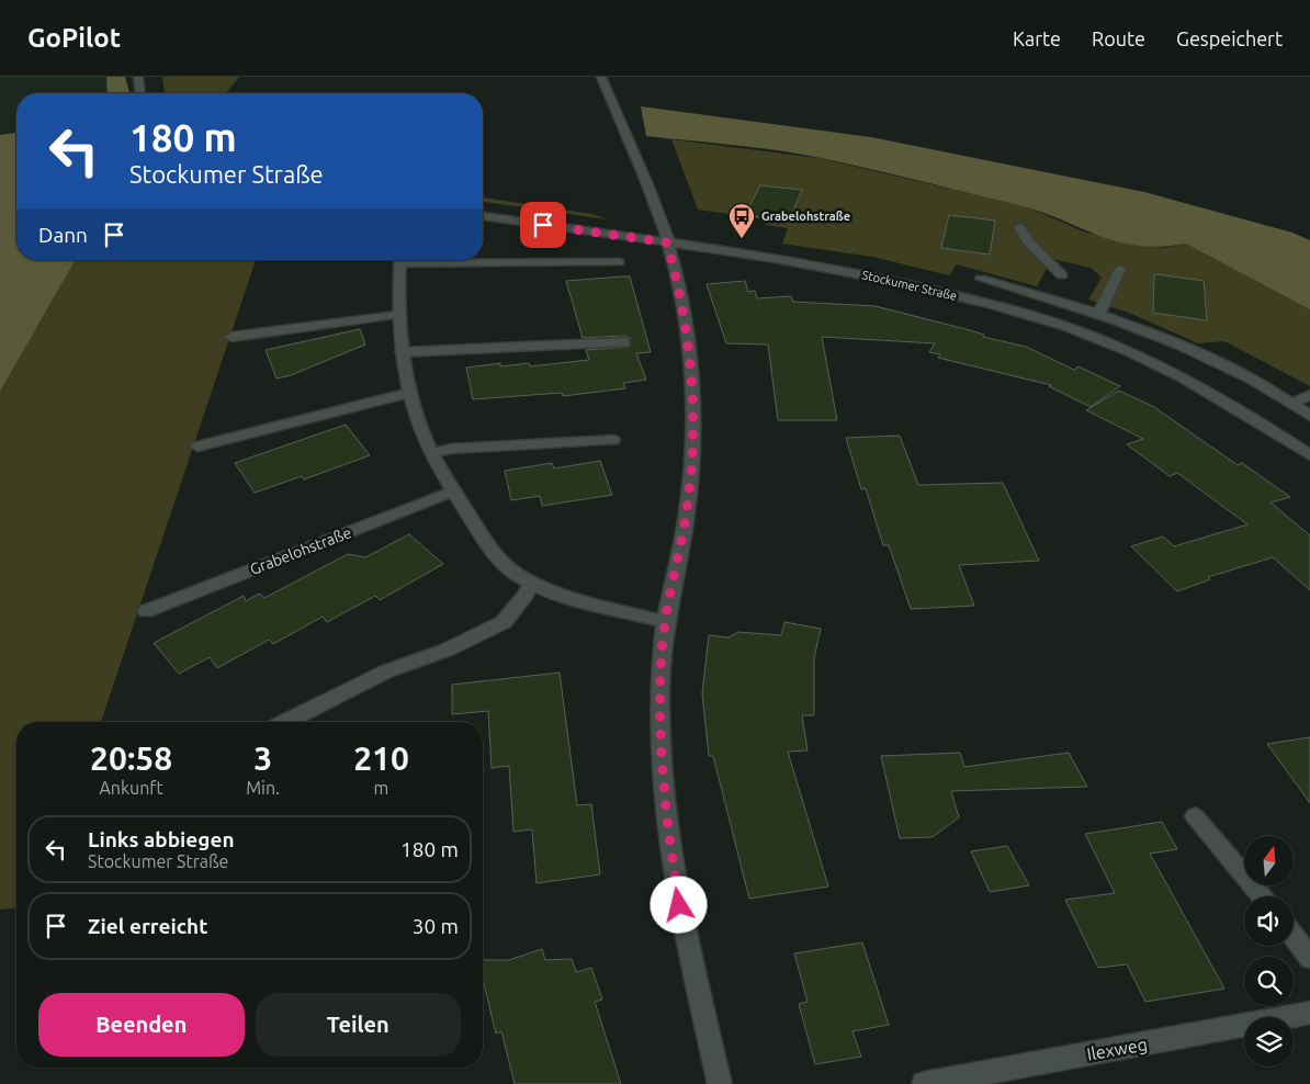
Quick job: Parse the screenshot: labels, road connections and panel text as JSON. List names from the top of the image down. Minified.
{"streets":{"street":["Stockumer Straße","Grabelohstraße","Ilexweg"]},"places":{"bus stop":["Grabelohstraße"]},"north":"top","page":{"header":"GoPilot","nav":["Karte","Route","Gespeichert"],"turn":["180 m","Stockumer Straße"],"then":"Dann","eta":["20:58","Ankunft","3","Min.","210","m"],"list":[{"name":"Links abbiegen","note":"Stockumer Straße","value":"180 m"},{"name":"Ziel erreicht","value":"30 m"}],"buttons":["Beenden","Teilen"]}}
